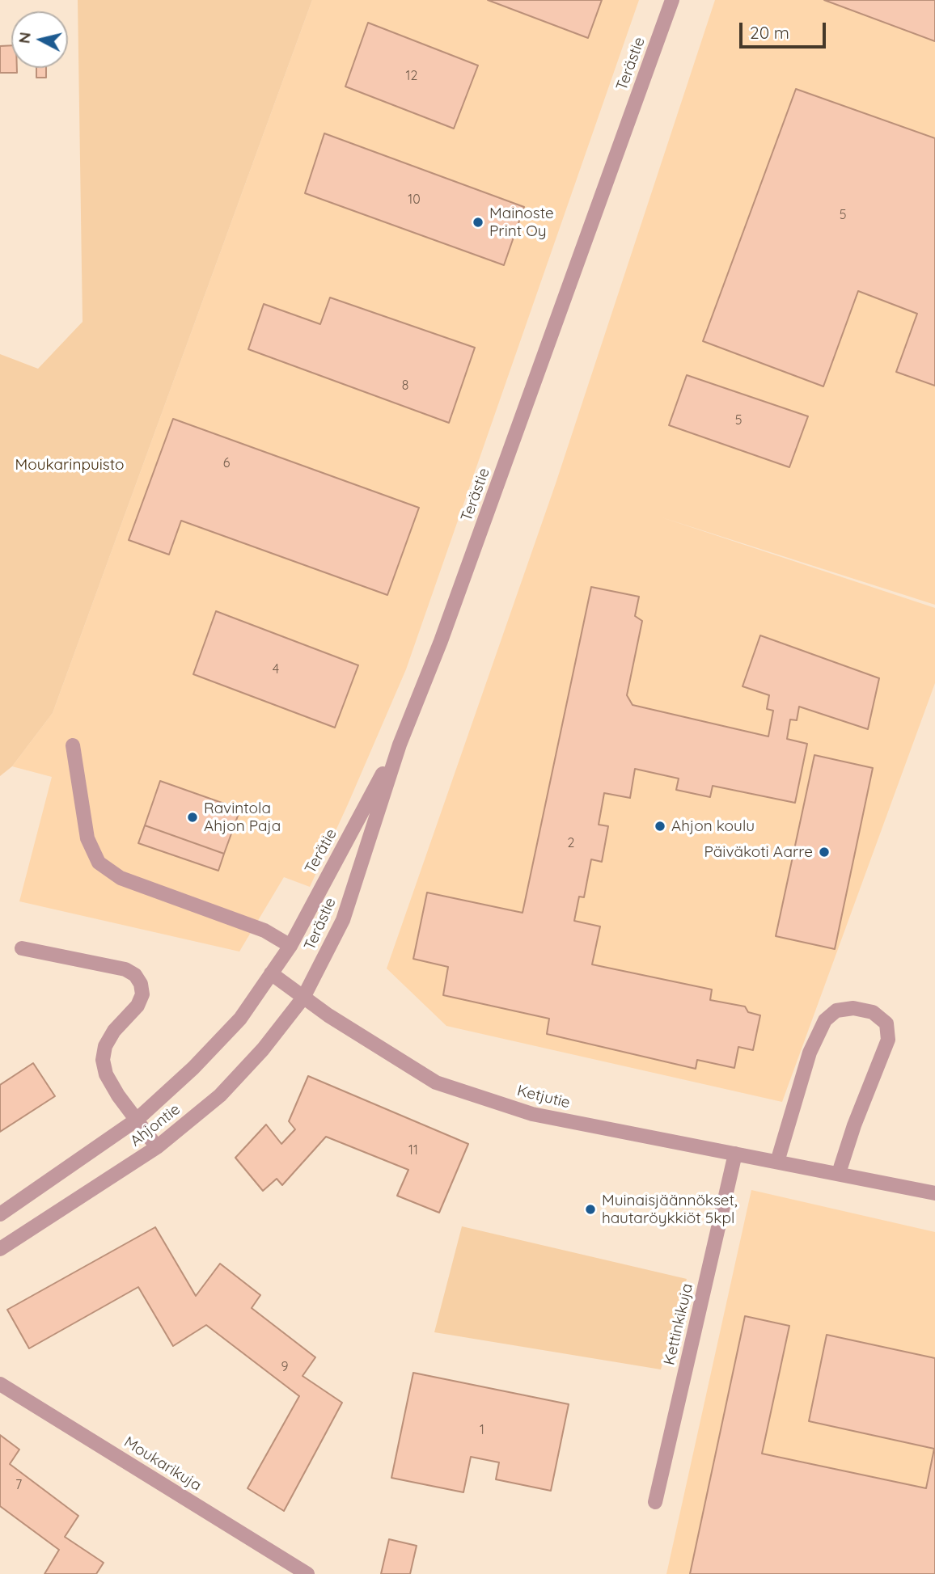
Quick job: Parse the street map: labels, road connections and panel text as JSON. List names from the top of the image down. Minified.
{"streets":{"street":["Terästie","Terätie","Ketjutie","Ahjontie","Kettinkikuja","Moukarikuja"]},"crossings":[["Terästie","Terätie"],["Terästie","Ketjutie"],["Terästie","Ahjontie"],["Terätie","Ketjutie"],["Terätie","Ahjontie"],["Ketjutie","Ahjontie"],["Ketjutie","Kettinkikuja"]],"parks":["Moukarinpuisto"],"places":["Mainoste Print Oy","Ravintola Ahjon Paja","Ahjon koulu","Päiväkoti Aarre","Muinaisjäännökset, hautaröykkiöt 5kpl"],"house_numbers":["12","10","5","8","5","6","4","2","11","9","1","7"],"scale_bar":"20 m","north":"left"}
